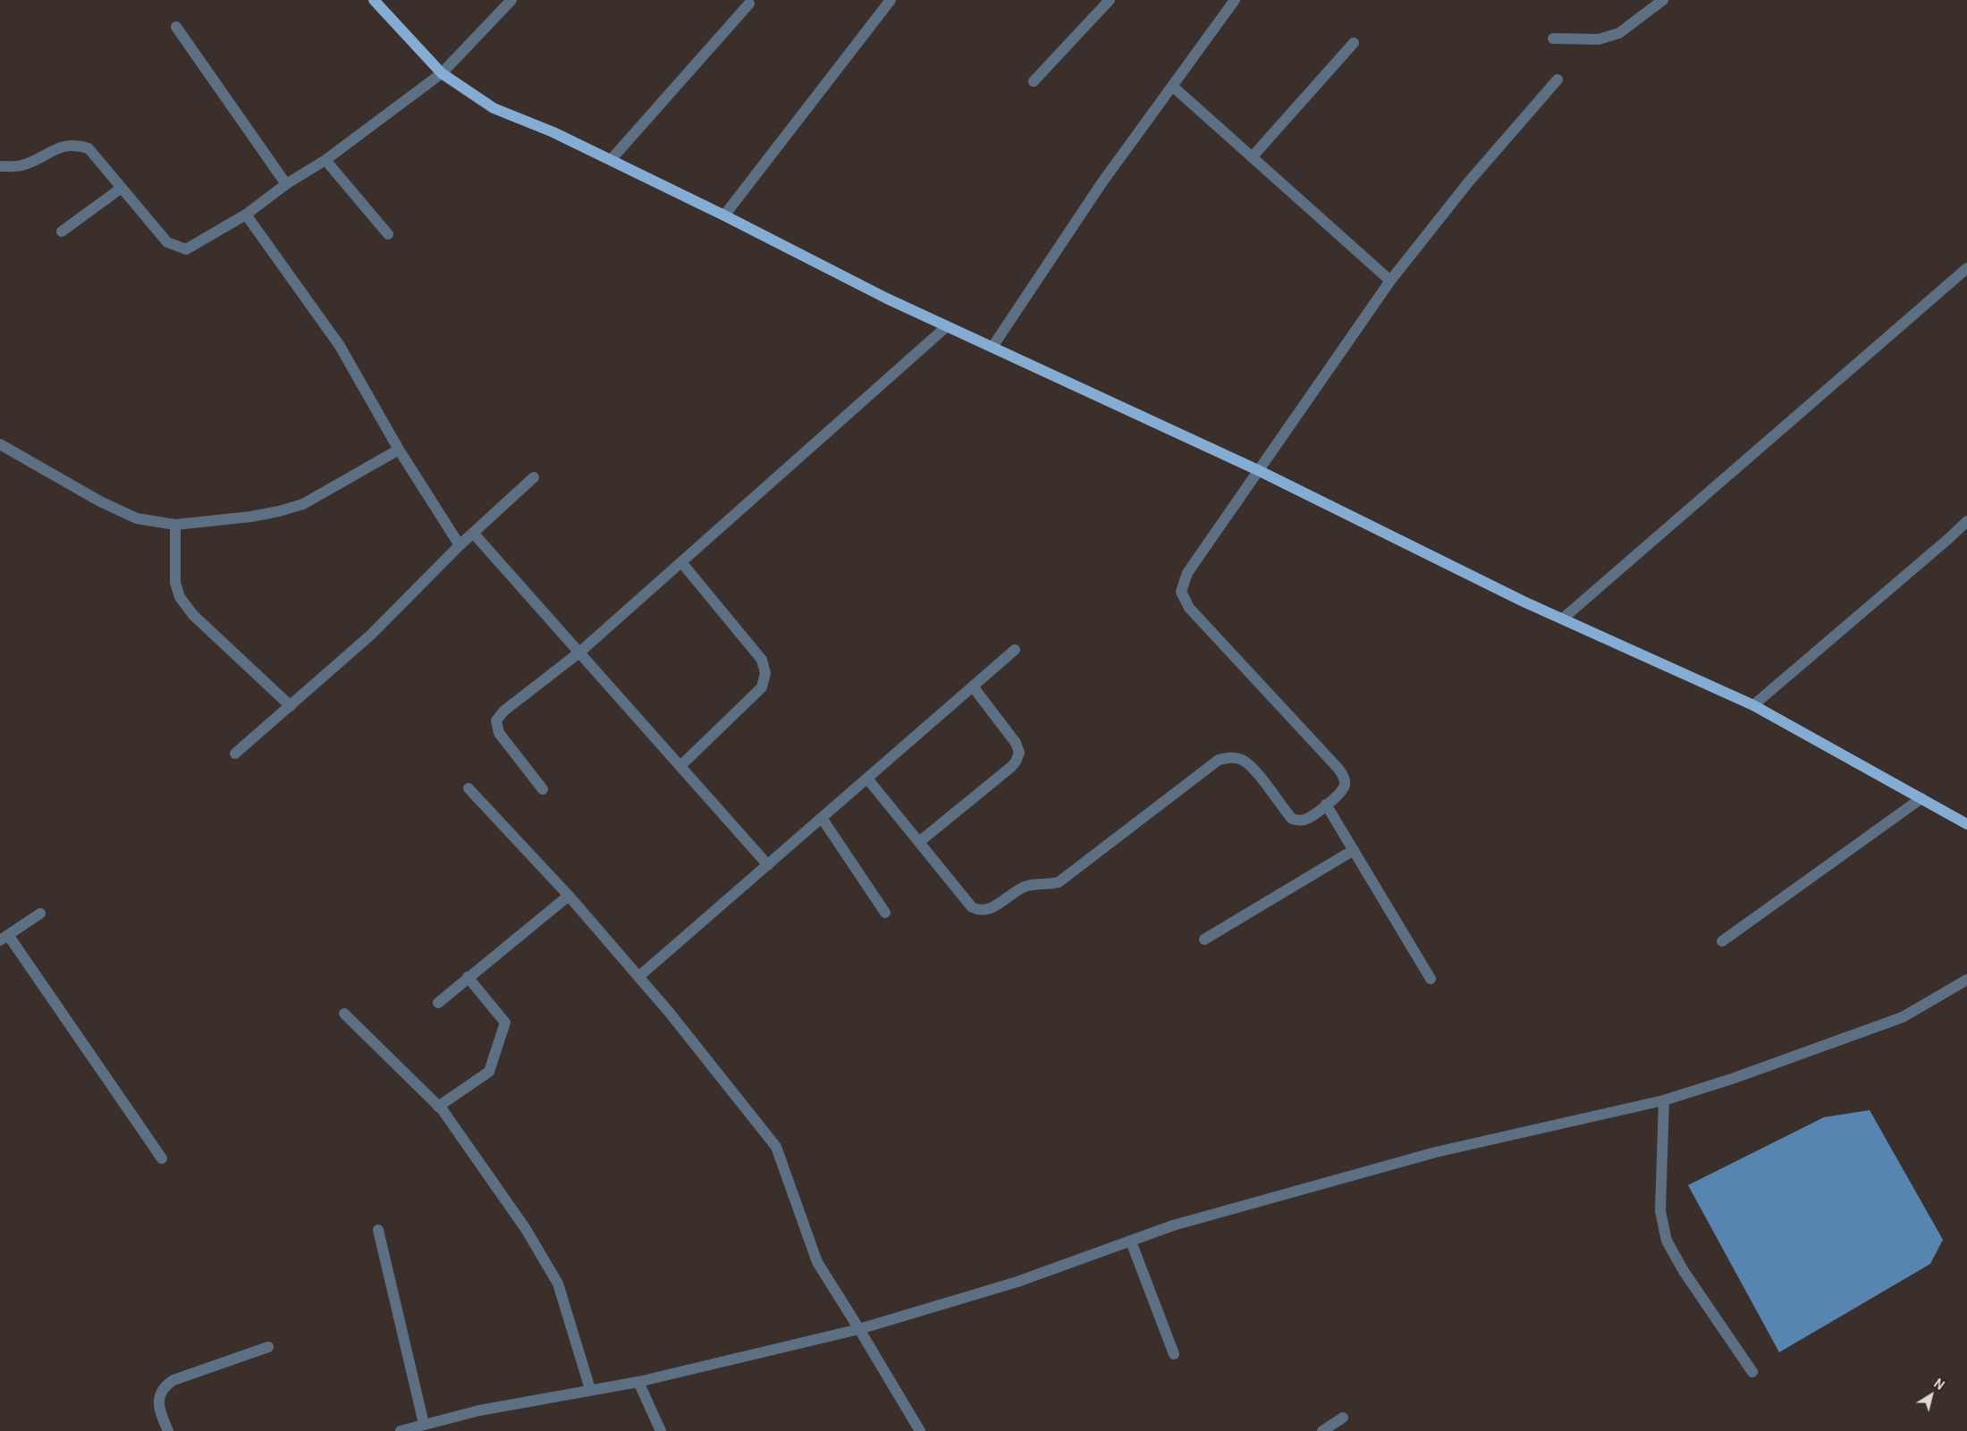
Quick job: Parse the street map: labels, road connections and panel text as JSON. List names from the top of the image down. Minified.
{"north":"top right"}
